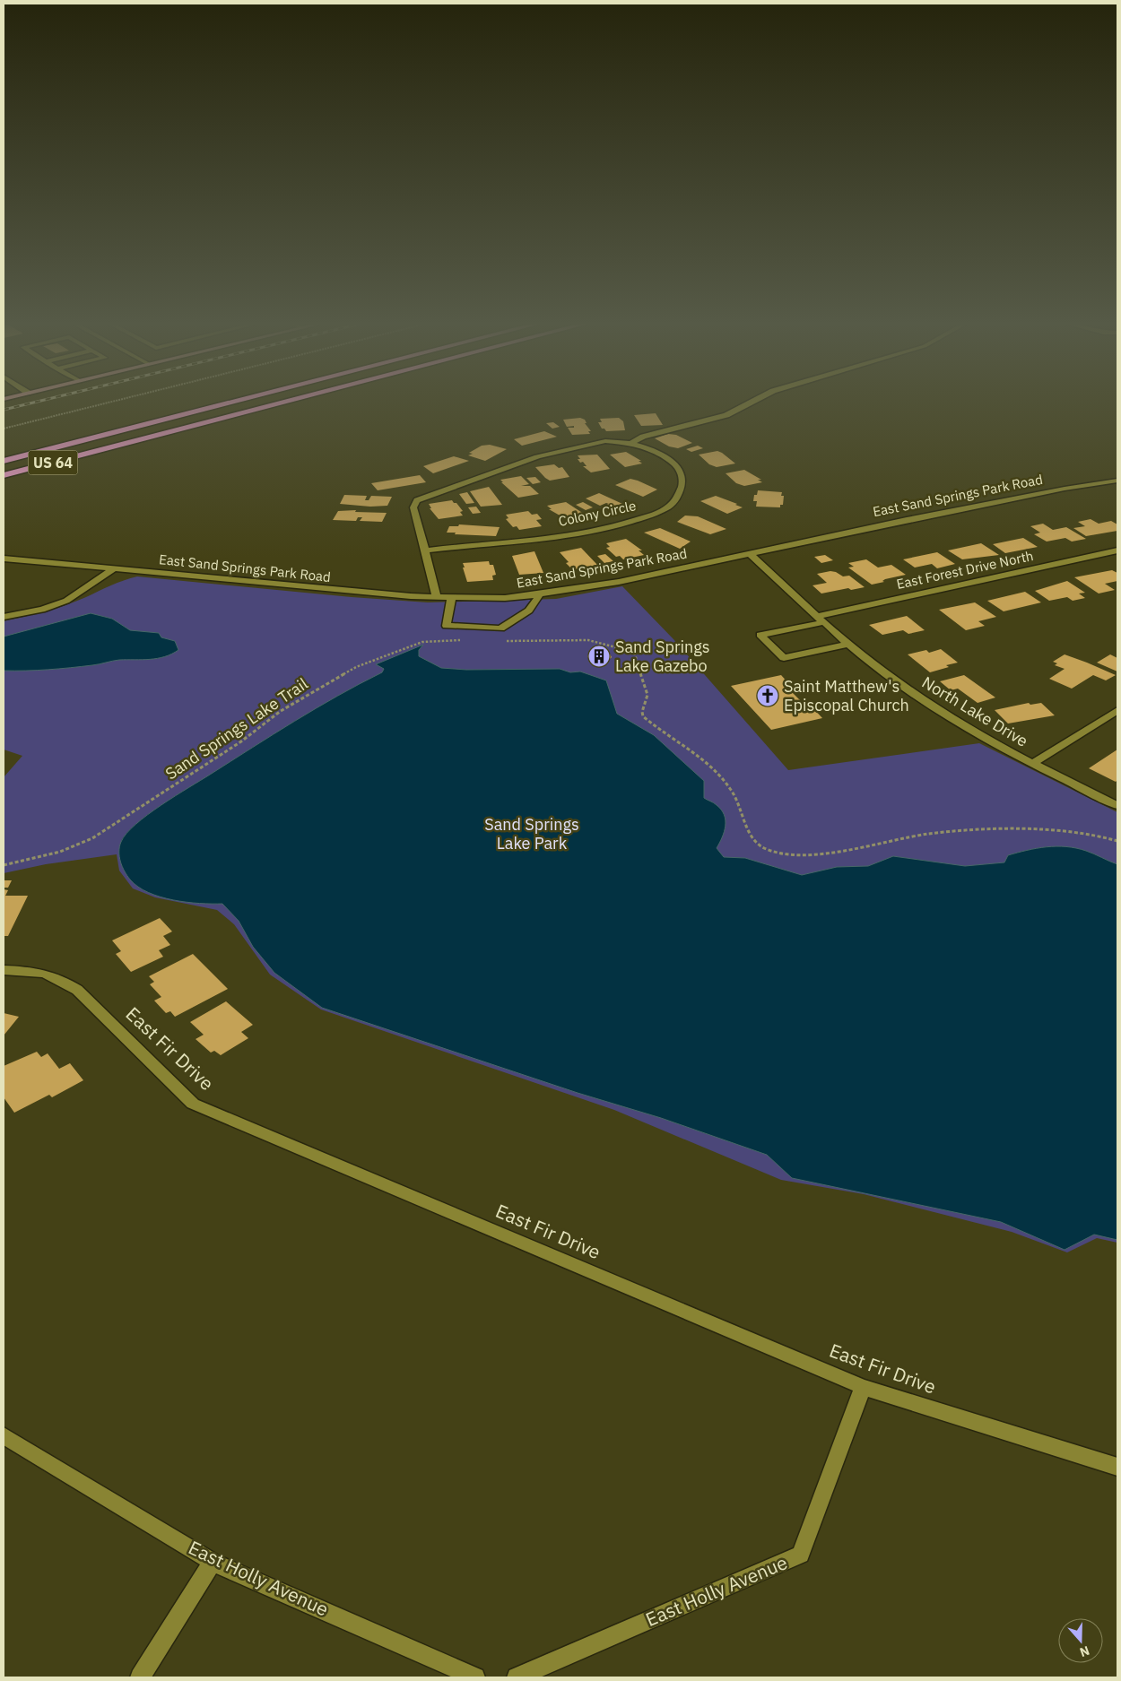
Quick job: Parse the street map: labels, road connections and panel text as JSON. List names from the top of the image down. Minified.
{"streets":{"highway":["US 64"],"street":["East Sand Springs Park Road","Colony Circle","East Forest Drive North","North Lake Drive","East Fir Drive","East Holly Avenue"],"path":["Sand Springs Lake Trail"]},"crossings":[["East Sand Springs Park Road","Colony Circle"],["East Sand Springs Park Road","North Lake Drive"],["East Forest Drive North","North Lake Drive"],["East Fir Drive","East Holly Avenue"]],"parks":["Sand Springs Lake Park"],"places":{"building":["Sand Springs Lake Gazebo"],"church":["Saint Matthew's Episcopal Church"]},"north":"bottom"}
